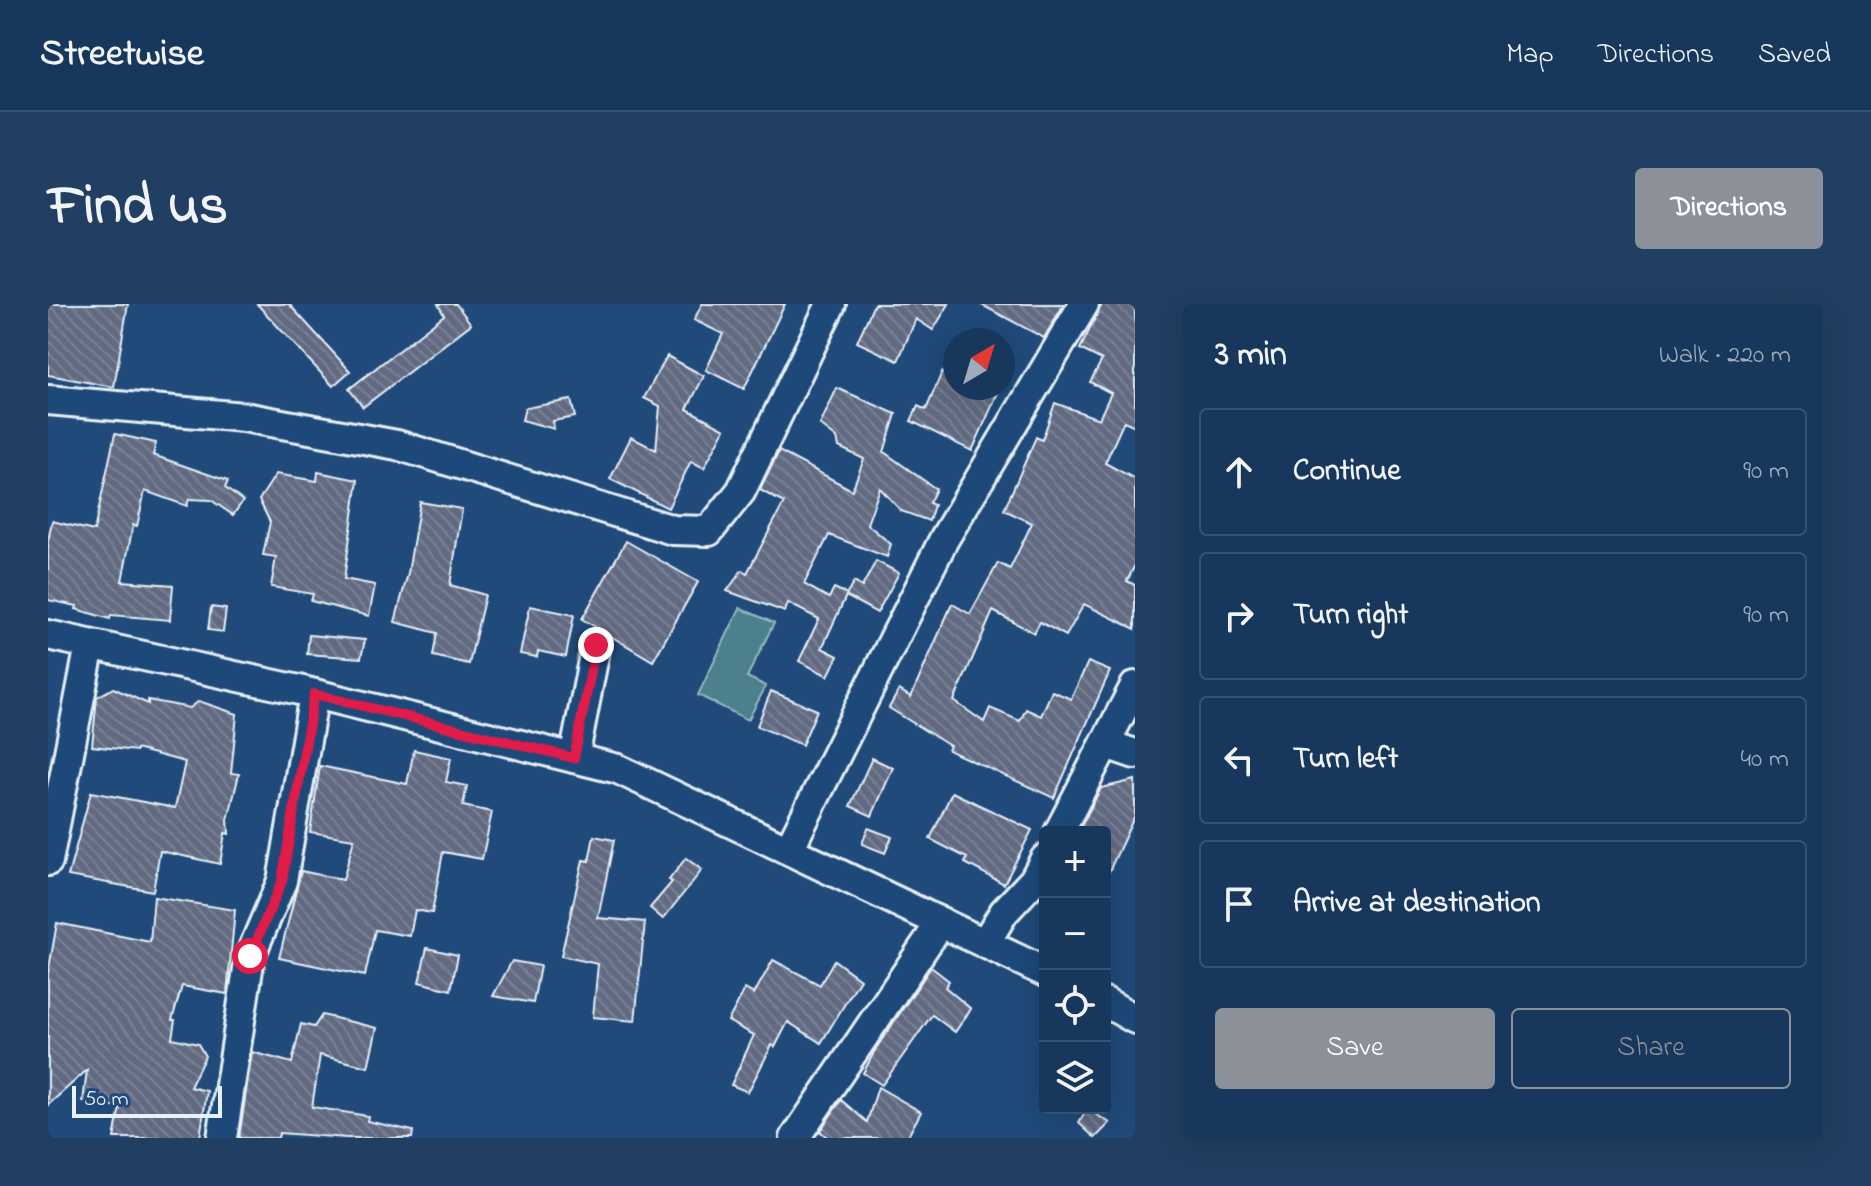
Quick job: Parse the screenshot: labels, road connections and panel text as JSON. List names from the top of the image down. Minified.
{"scale_bar":"50 m","north":"top right","page":{"header":"Streetwise","nav":["Map","Directions","Saved"],"title":"Find us","buttons":["Directions",["Save","Share"]],"heading":["3 min","Walk · 220 m"],"list":[["Continue","90 m"],["Turn right","90 m"],["Turn left","40 m"],"Arrive at destination"],"map_buttons":["+","−"],"scale":"50 m"}}
